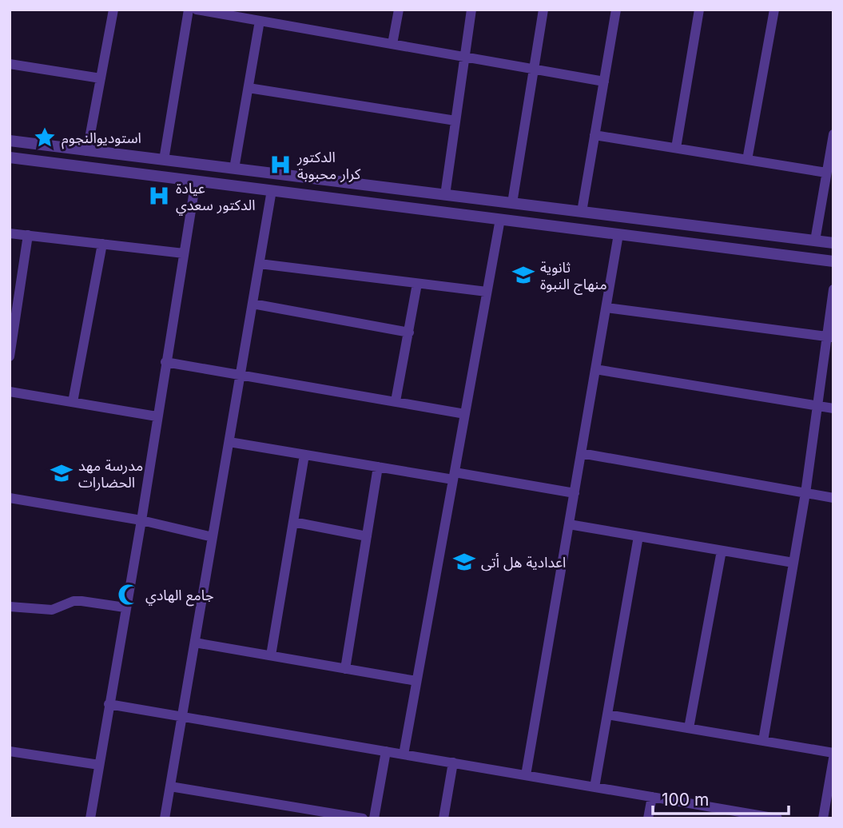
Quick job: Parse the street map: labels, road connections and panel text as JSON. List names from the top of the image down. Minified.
{"places":{"place":["استوديوالنجوم"],"hospital":["الدكتور كرار محبوبة","عيادة الدكتور سعدي"],"school or university":["ثانوية منهاج النبوة","مدرسة مهد الحضارات","اعدادية هل أتى"],"mosque":["جامع الهادي"]},"scale_bar":"100 m"}
